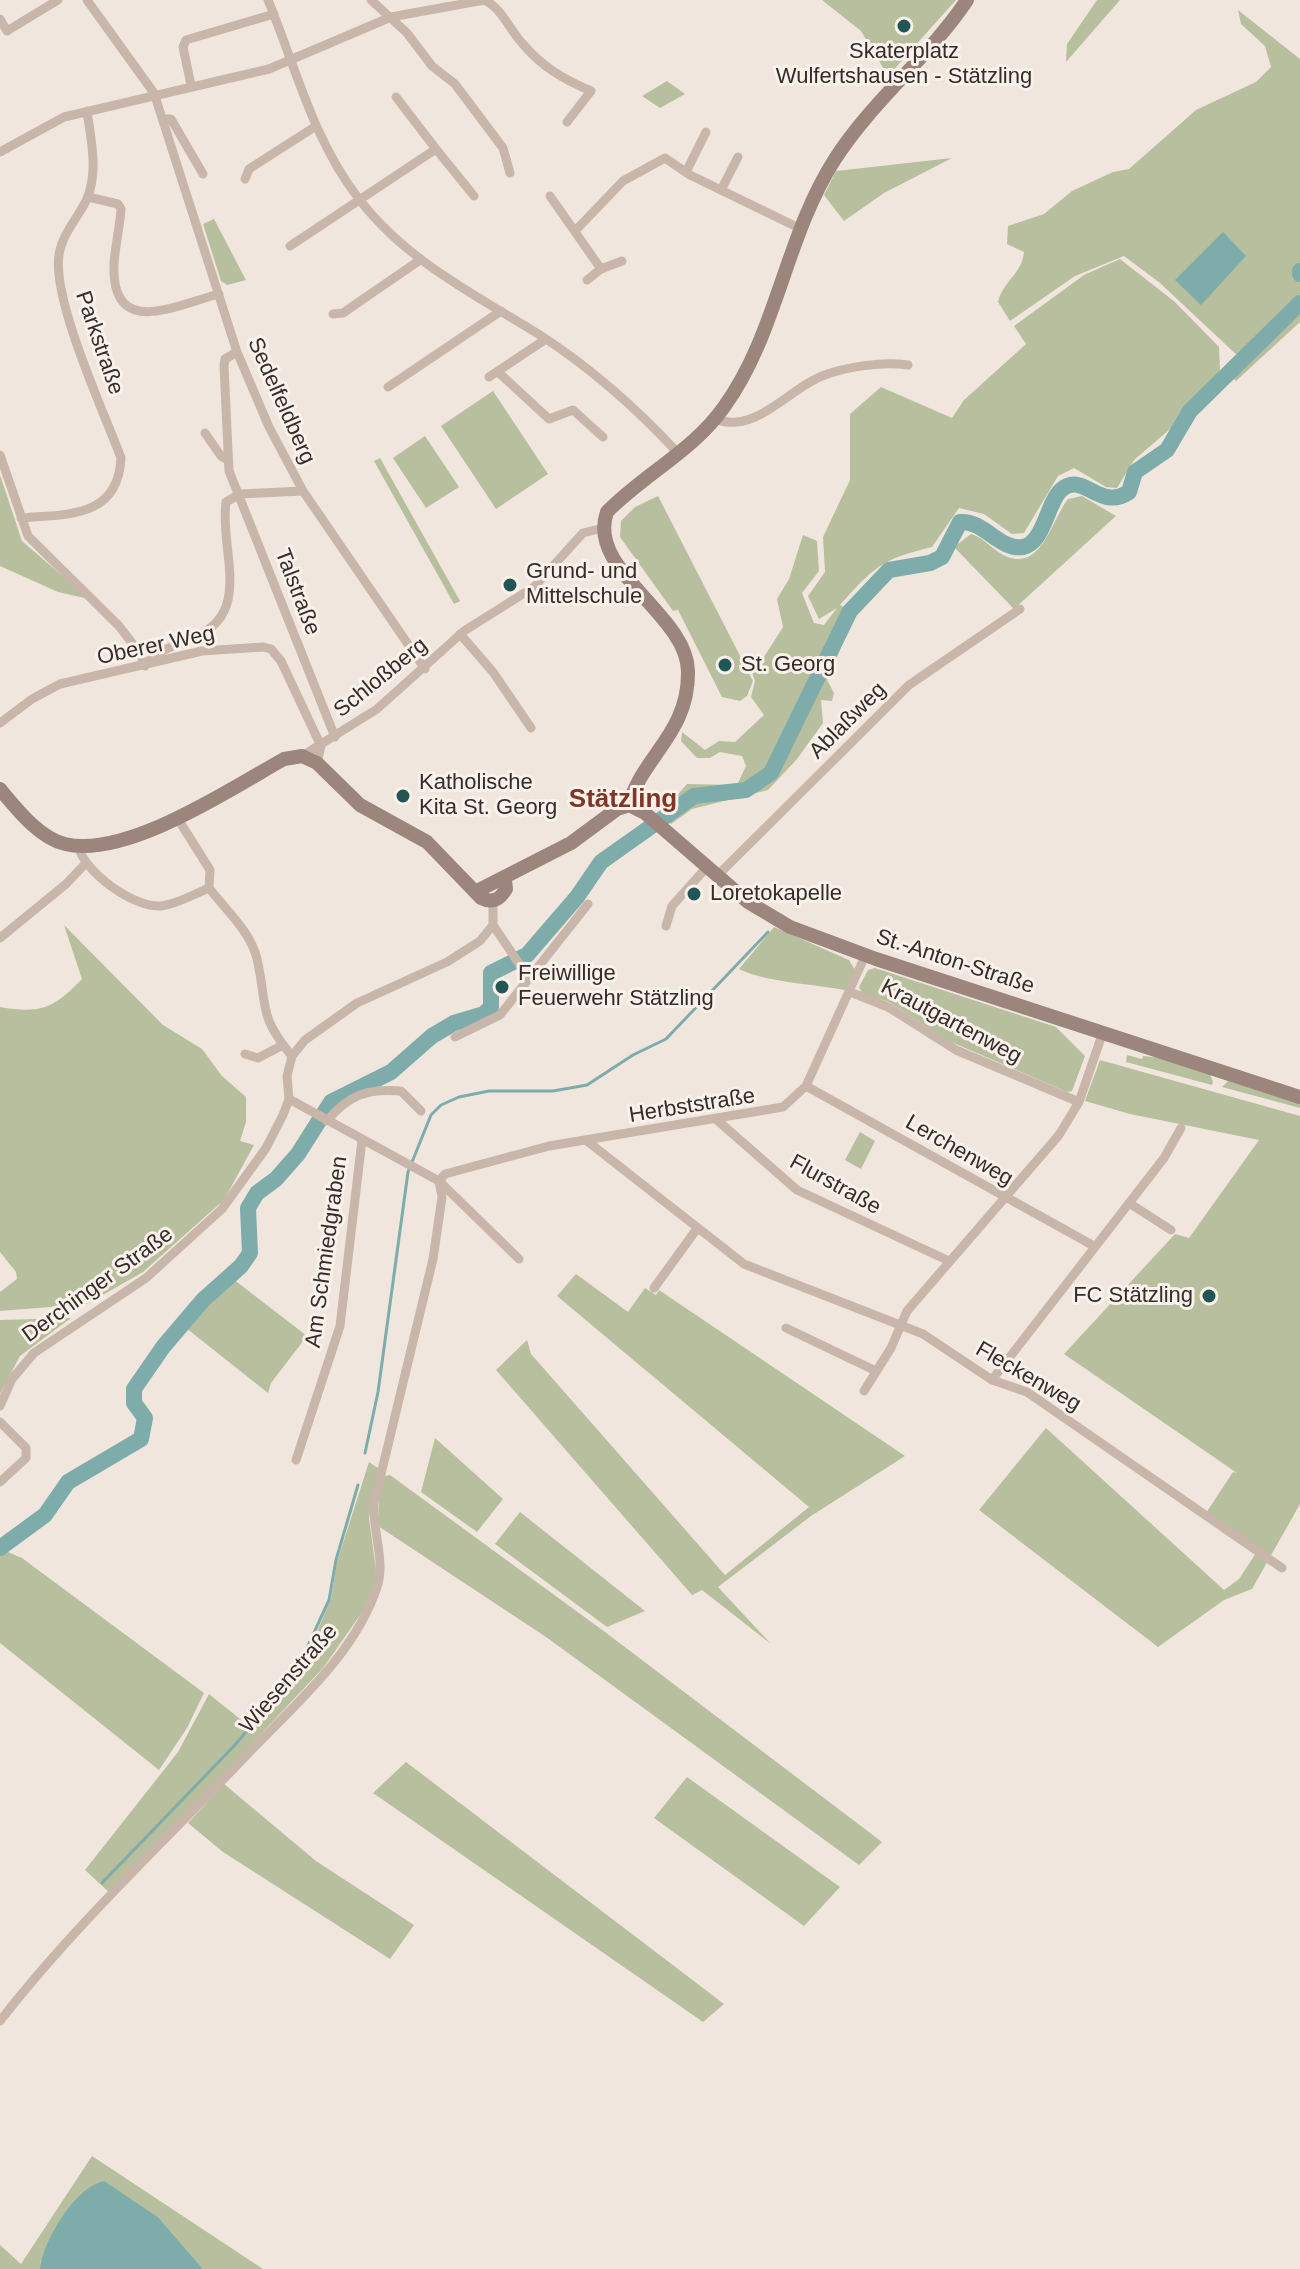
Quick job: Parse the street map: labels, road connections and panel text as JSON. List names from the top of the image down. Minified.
{"streets":{"street":["Parkstraße","Sedelfeldberg","Talstraße","Oberer Weg","Schloßberg","Ablaßweg","St.-Anton-Straße","Krautgartenweg","Herbststraße","Lerchenweg","Flurstraße","Am Schmiedgraben","Derchinger Straße","Fleckenweg","Wiesenstraße"]},"crossings":[["Sedelfeldberg","Talstraße"],["Sedelfeldberg","Schloßberg"],["Talstraße","Schloßberg"],["Oberer Weg","Schloßberg"],["Ablaßweg","St.-Anton-Straße"],["St.-Anton-Straße","Herbststraße"],["Krautgartenweg","Herbststraße"],["Herbststraße","Lerchenweg"],["Herbststraße","Flurstraße"],["Herbststraße","Fleckenweg"],["Herbststraße","Wiesenstraße"]],"districts":["Stätzling"],"places":["Skaterplatz Wulfertshausen - Stätzling","Grund- und Mittelschule","St. Georg","Katholische Kita St. Georg","Loretokapelle","Freiwillige Feuerwehr Stätzling","FC Stätzling"]}
